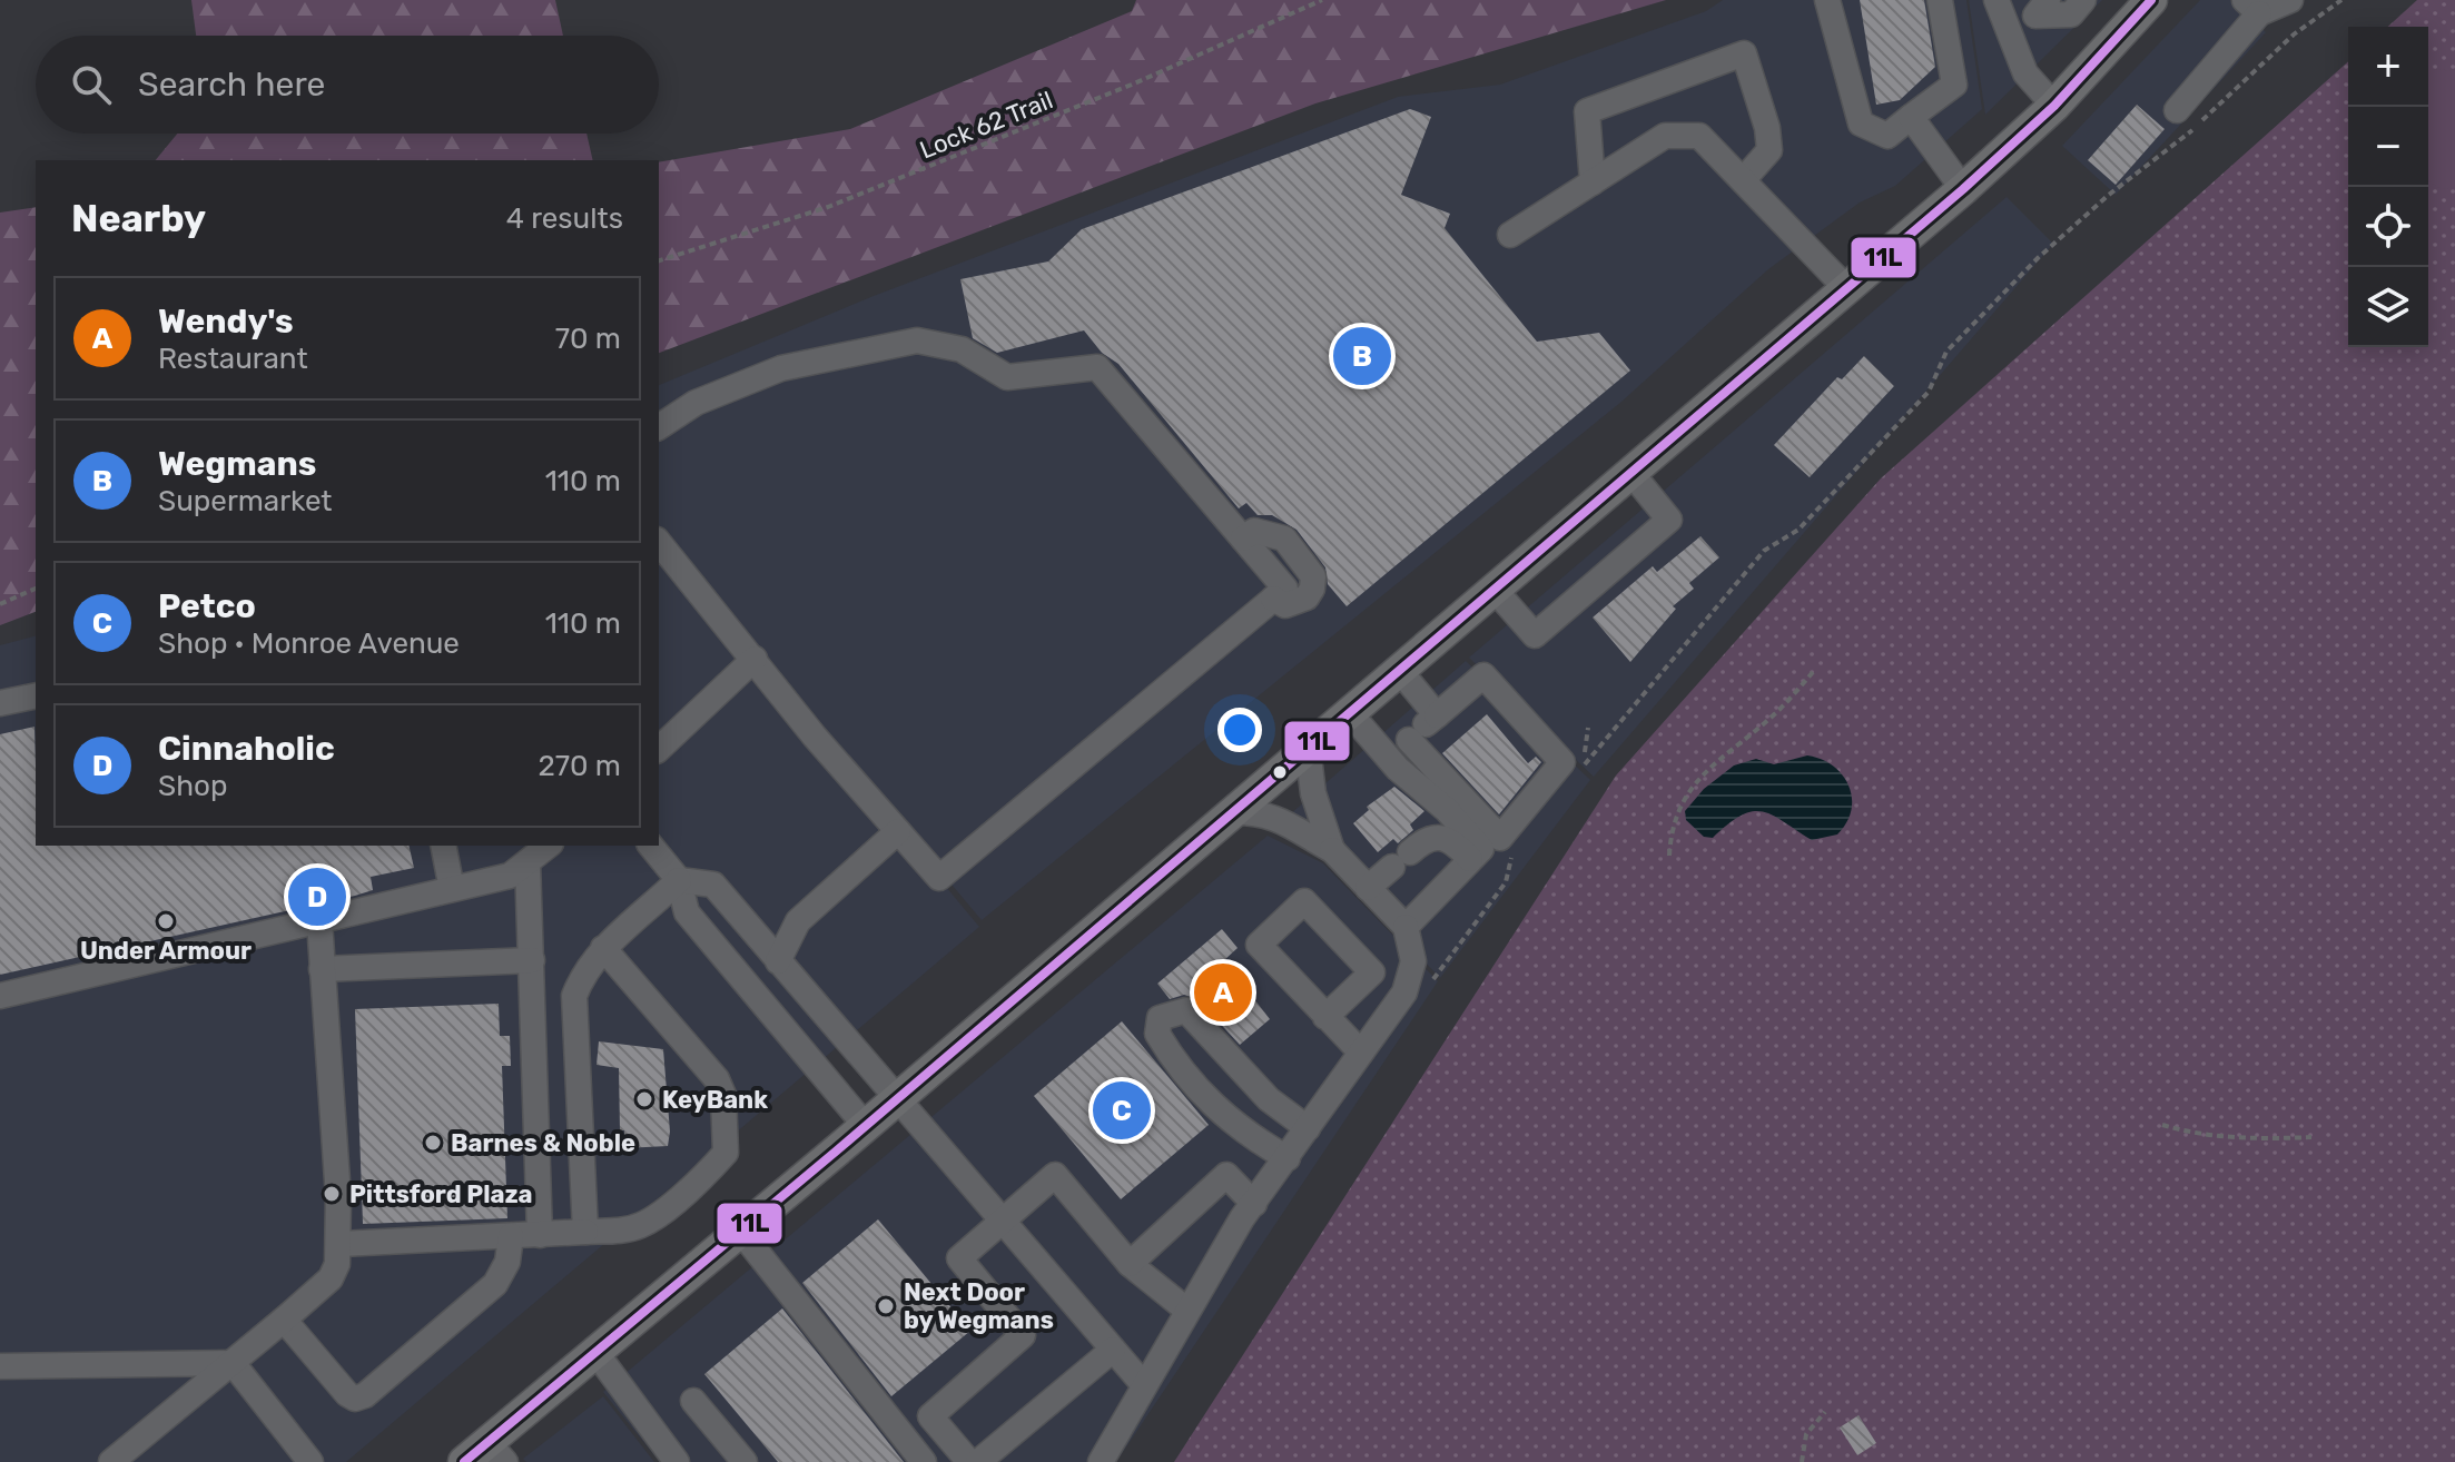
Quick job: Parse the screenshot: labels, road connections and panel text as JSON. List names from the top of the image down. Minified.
{"streets":{"path":["Lock 62 Trail"]},"places":["Under Armour","KeyBank","Barnes & Noble","Pittsford Plaza","Next Door by Wegmans"],"lines":["transit line 11L"],"page":{"map_buttons":["+","−"],"search":"Search here","heading":["Nearby","4 results"],"list":[{"mark":"A","name":"Wendy's","note":"Restaurant","value":"70 m"},{"mark":"B","name":"Wegmans","note":"Supermarket","value":"110 m"},{"mark":"C","name":"Petco","note":"Shop · Monroe Avenue","value":"110 m"},{"mark":"D","name":"Cinnaholic","note":"Shop","value":"270 m"}],"pins":["B","D","A","C"]}}
